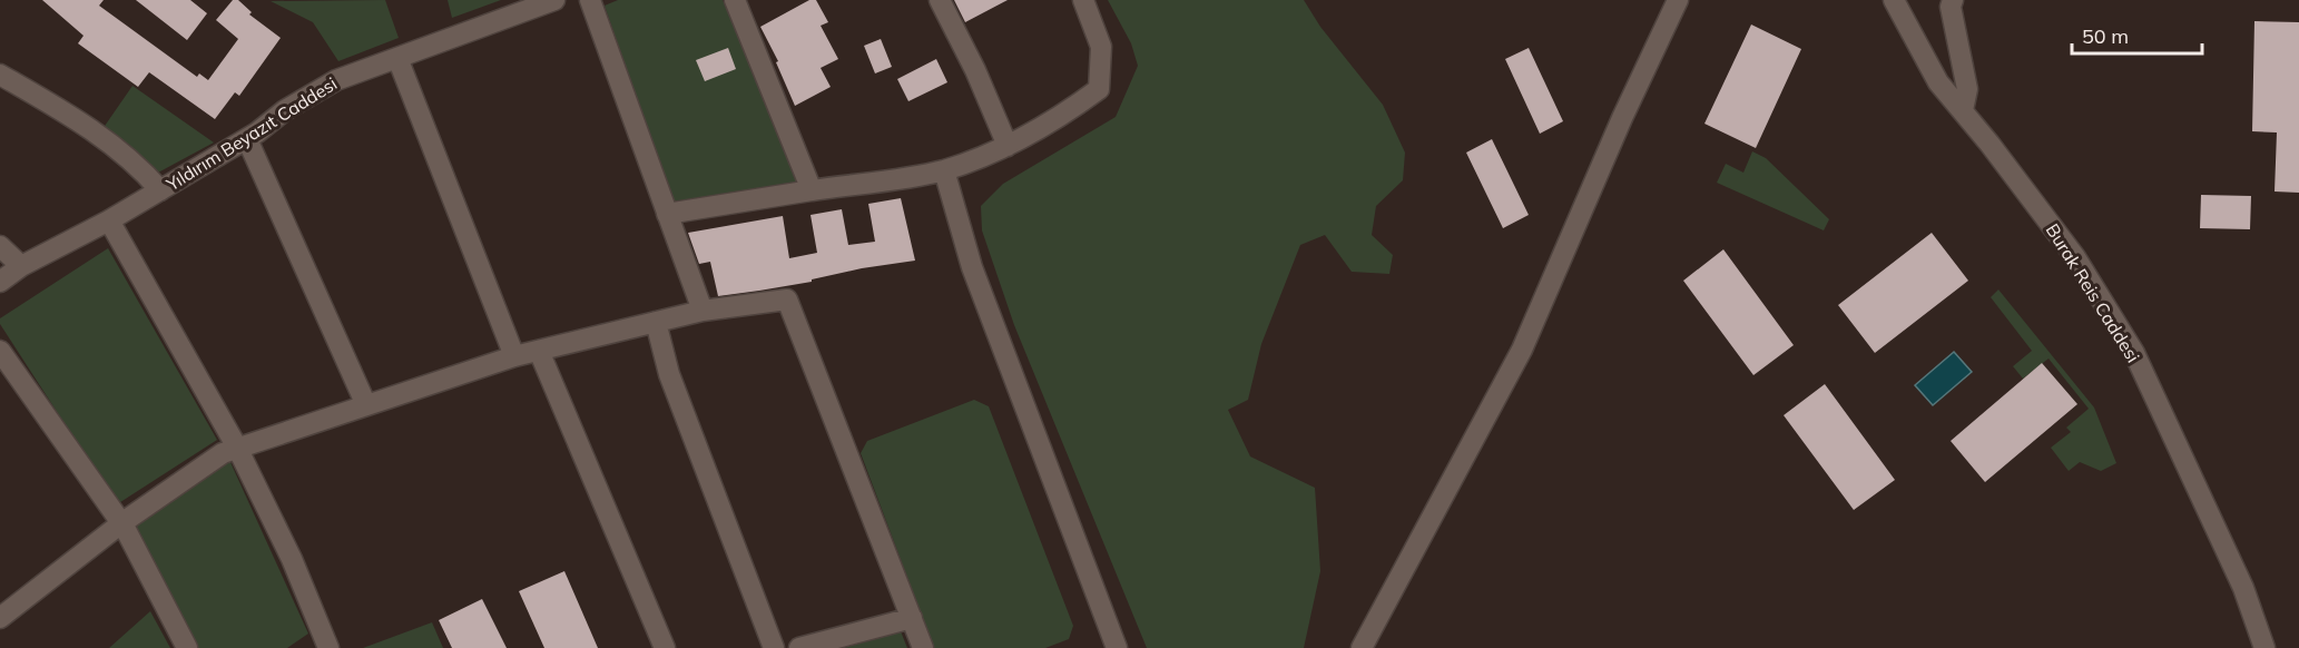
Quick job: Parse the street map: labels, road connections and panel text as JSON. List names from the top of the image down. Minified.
{"streets":{"street":["Yıldırım Beyazıt Caddesi","Burak Reis Caddesi"]},"scale_bar":"50 m"}
